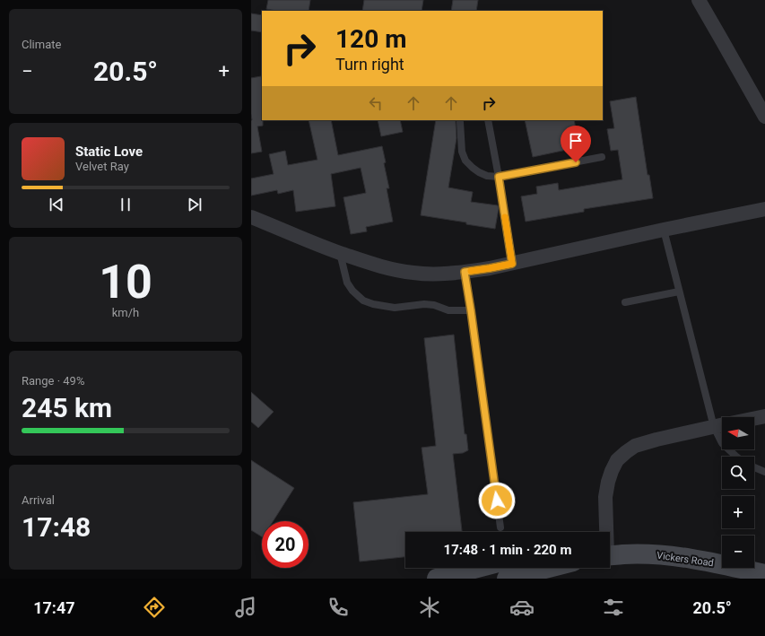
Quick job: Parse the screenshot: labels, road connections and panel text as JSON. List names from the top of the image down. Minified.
{"streets":{"main road":["Vickers Road"]},"north":"left","page":{"tile":["Climate",["10","km/h"],["Range · 49%","245 km"],["Arrival","17:48"]],"turn":["120 m","Turn right"],"heat":["−","20.5°","+"],"song":["Static Love","Velvet Ray"],"map_buttons":["+","−"],"limit":"20","trip":"17:48 · 1 min · 220 m","tabs":["17:47","20.5°"]}}
